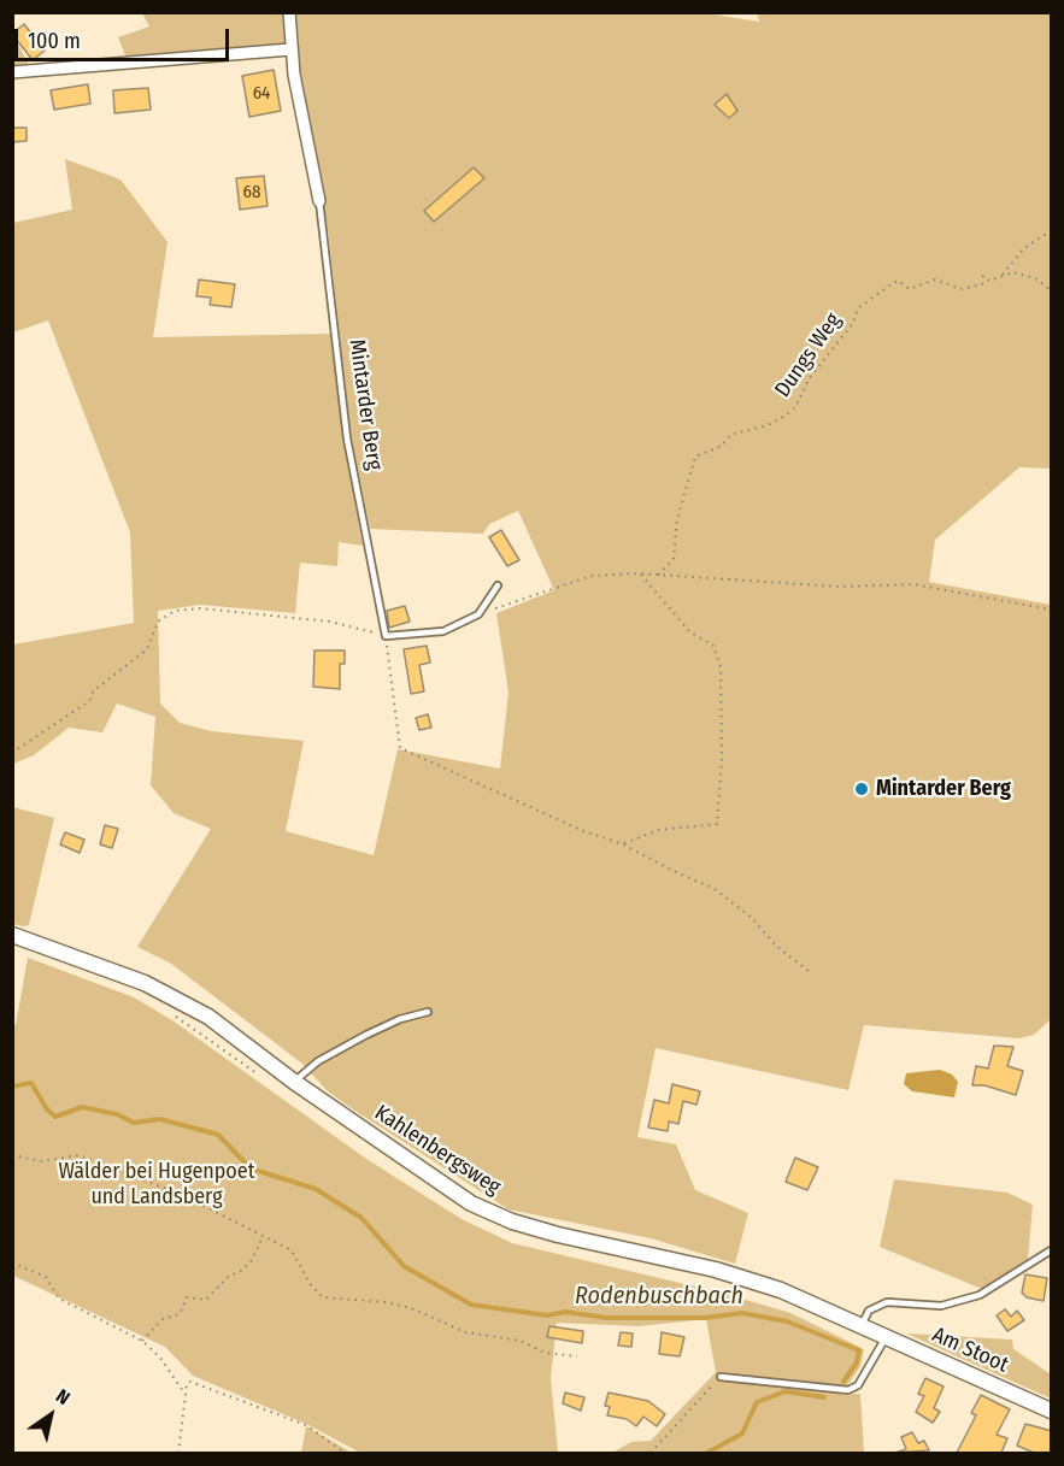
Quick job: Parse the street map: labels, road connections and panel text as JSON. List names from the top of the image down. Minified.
{"streets":{"street":["Mintarder Berg","Kahlenbergsweg","Am Stoot"],"path":["Dungs Weg"]},"crossings":[["Kahlenbergsweg","Am Stoot"]],"water":["Rodenbuschbach"],"parks":["Wälder bei Hugenpoet und Landsberg"],"places":["Mintarder Berg"],"house_numbers":["64","68"],"scale_bar":"100 m","north":"top right"}
